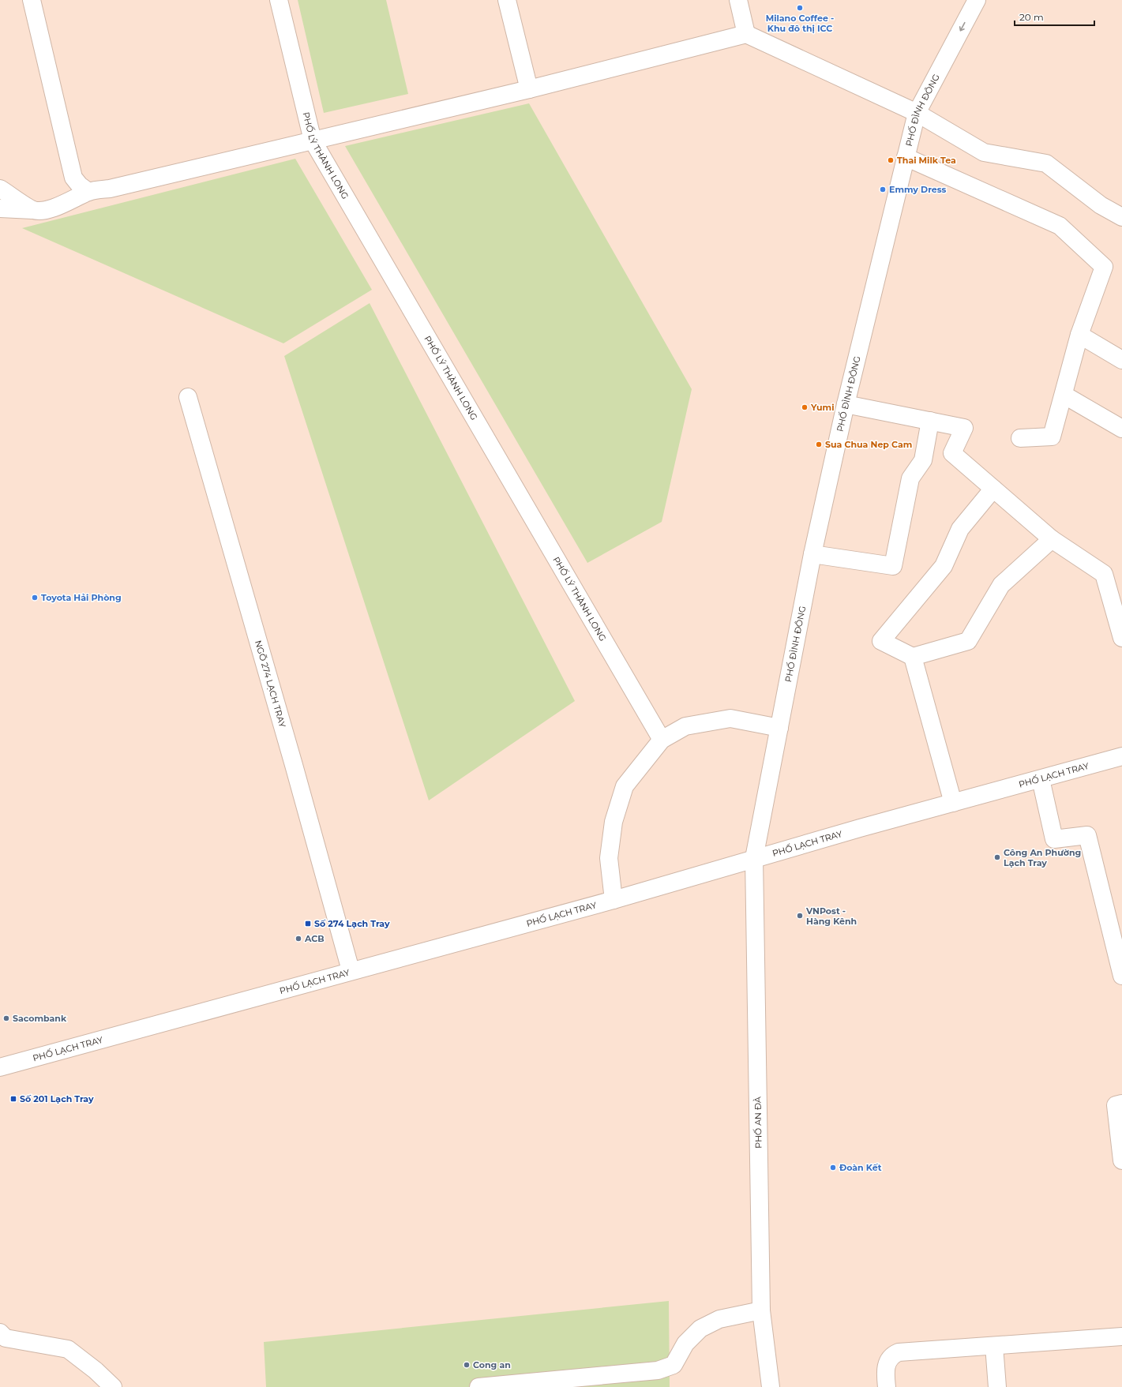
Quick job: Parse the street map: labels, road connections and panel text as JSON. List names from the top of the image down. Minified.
{"streets":{"street":["PHỐ ĐÌNH ĐÔNG","PHỐ LÝ THÀNH LONG","NGÕ 274 LẠCH TRAY","PHỐ LẠCH TRAY","PHỐ AN ĐÀ"]},"crossings":[["PHỐ ĐÌNH ĐÔNG","PHỐ LẠCH TRAY"],["PHỐ ĐÌNH ĐÔNG","PHỐ AN ĐÀ"],["NGÕ 274 LẠCH TRAY","PHỐ LẠCH TRAY"],["PHỐ LẠCH TRAY","PHỐ AN ĐÀ"]],"places":{"other":["Milano Coffee - Khu đô thị ICC","Thai Milk Tea","Emmy Dress","Yumi","Sua Chua Nep Cam","Toyota Hải Phòng","Công An Phường Lạch Tray","VNPost - Hàng Kênh","ACB","Sacombank","Đoàn Kết","Cong an"],"transit":["Số 274 Lạch Tray","Số 201 Lạch Tray"]},"scale_bar":"20 m"}
